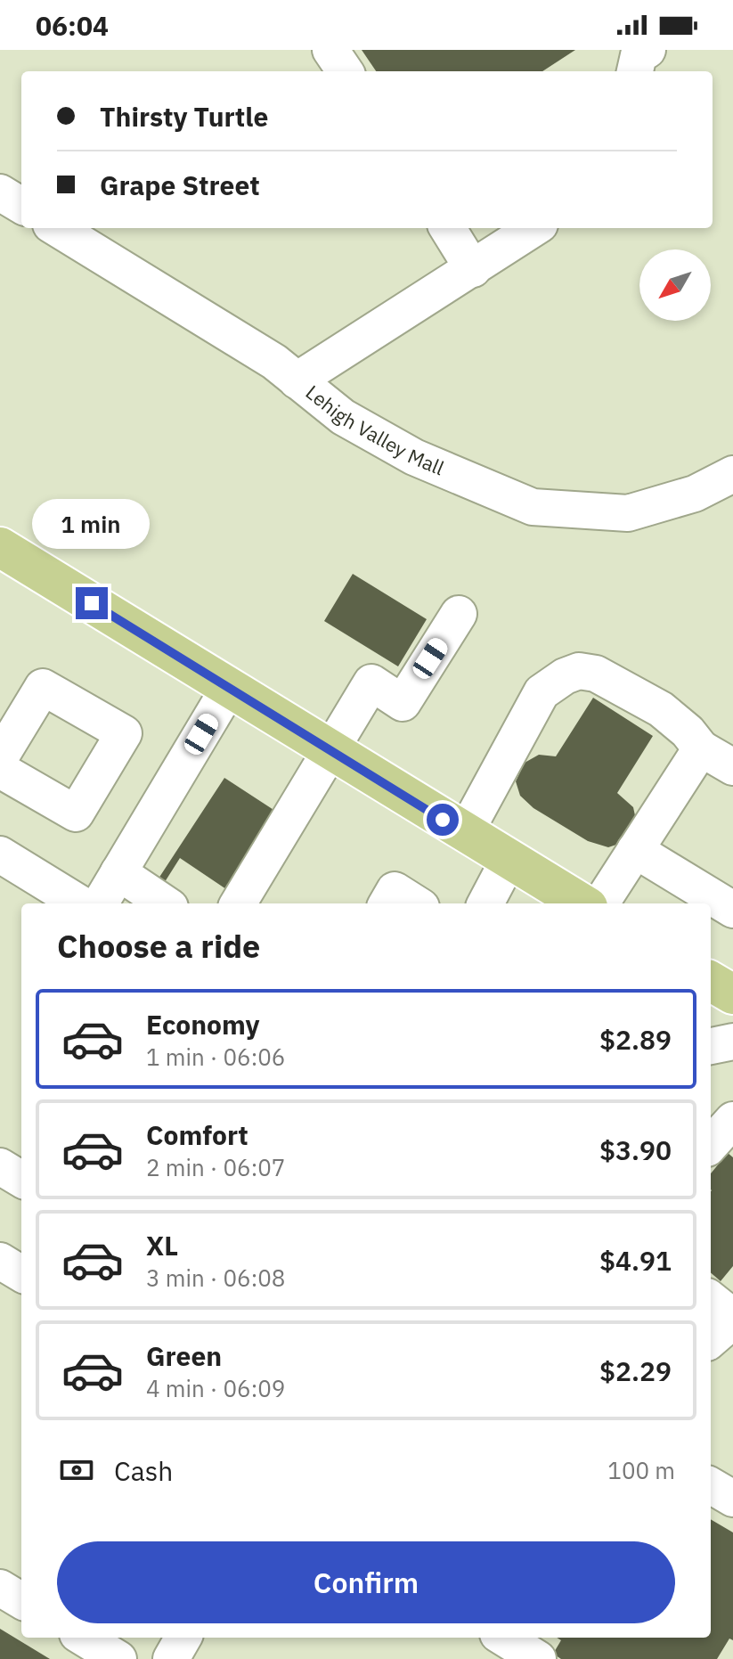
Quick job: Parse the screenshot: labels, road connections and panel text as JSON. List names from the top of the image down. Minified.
{"streets":{"street":["Lehigh Valley Mall"]},"north":"bottom left","page":{"status":"06:04","banner":["Thirsty Turtle","Grape Street"],"bubble":"1 min","heading":"Choose a ride","list":[{"name":"Economy","note":"1 min · 06:06","value":"$2.89"},{"name":"Comfort","note":"2 min · 06:07","value":"$3.90"},{"name":"XL","note":"3 min · 06:08","value":"$4.91"},{"name":"Green","note":"4 min · 06:09","value":"$2.29"}],"pay":["Cash","100 m"],"buttons":"Confirm"}}
